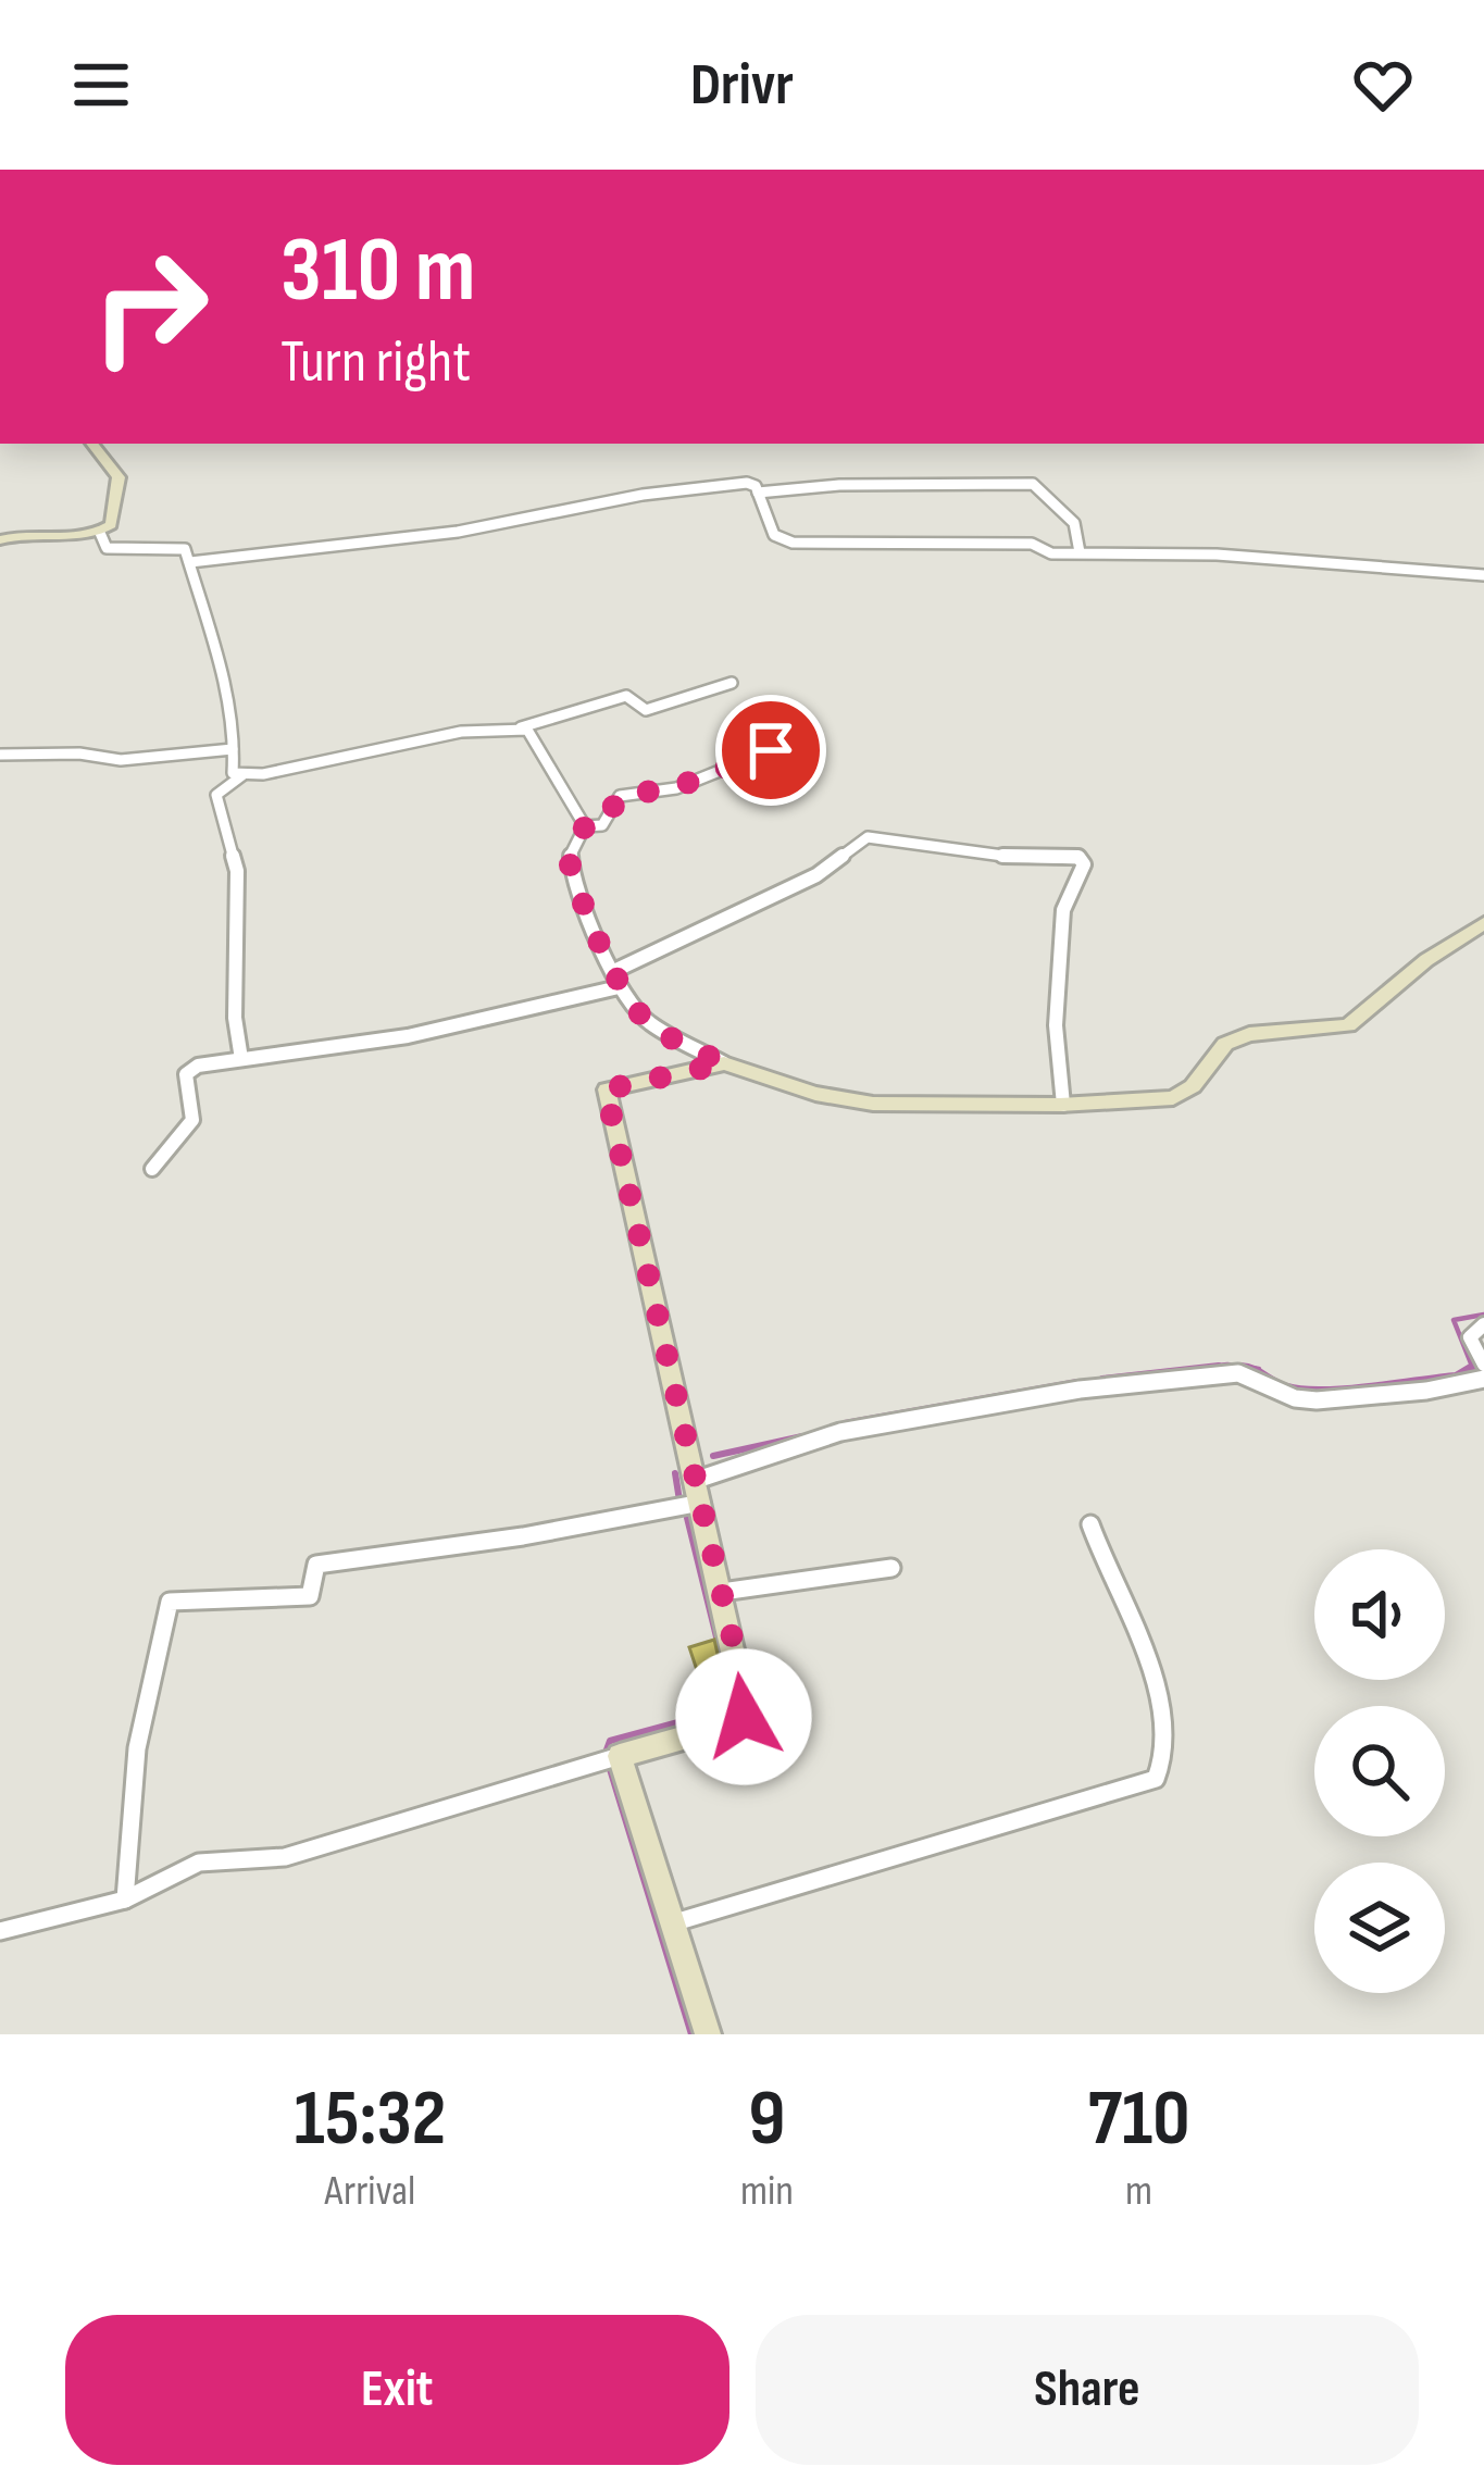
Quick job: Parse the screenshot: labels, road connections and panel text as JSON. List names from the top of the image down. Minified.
{"page":{"header":"Drivr","turn":["310 m","Turn right"],"eta":["15:32","Arrival","9","min","710","m"],"buttons":["Exit","Share"]}}
